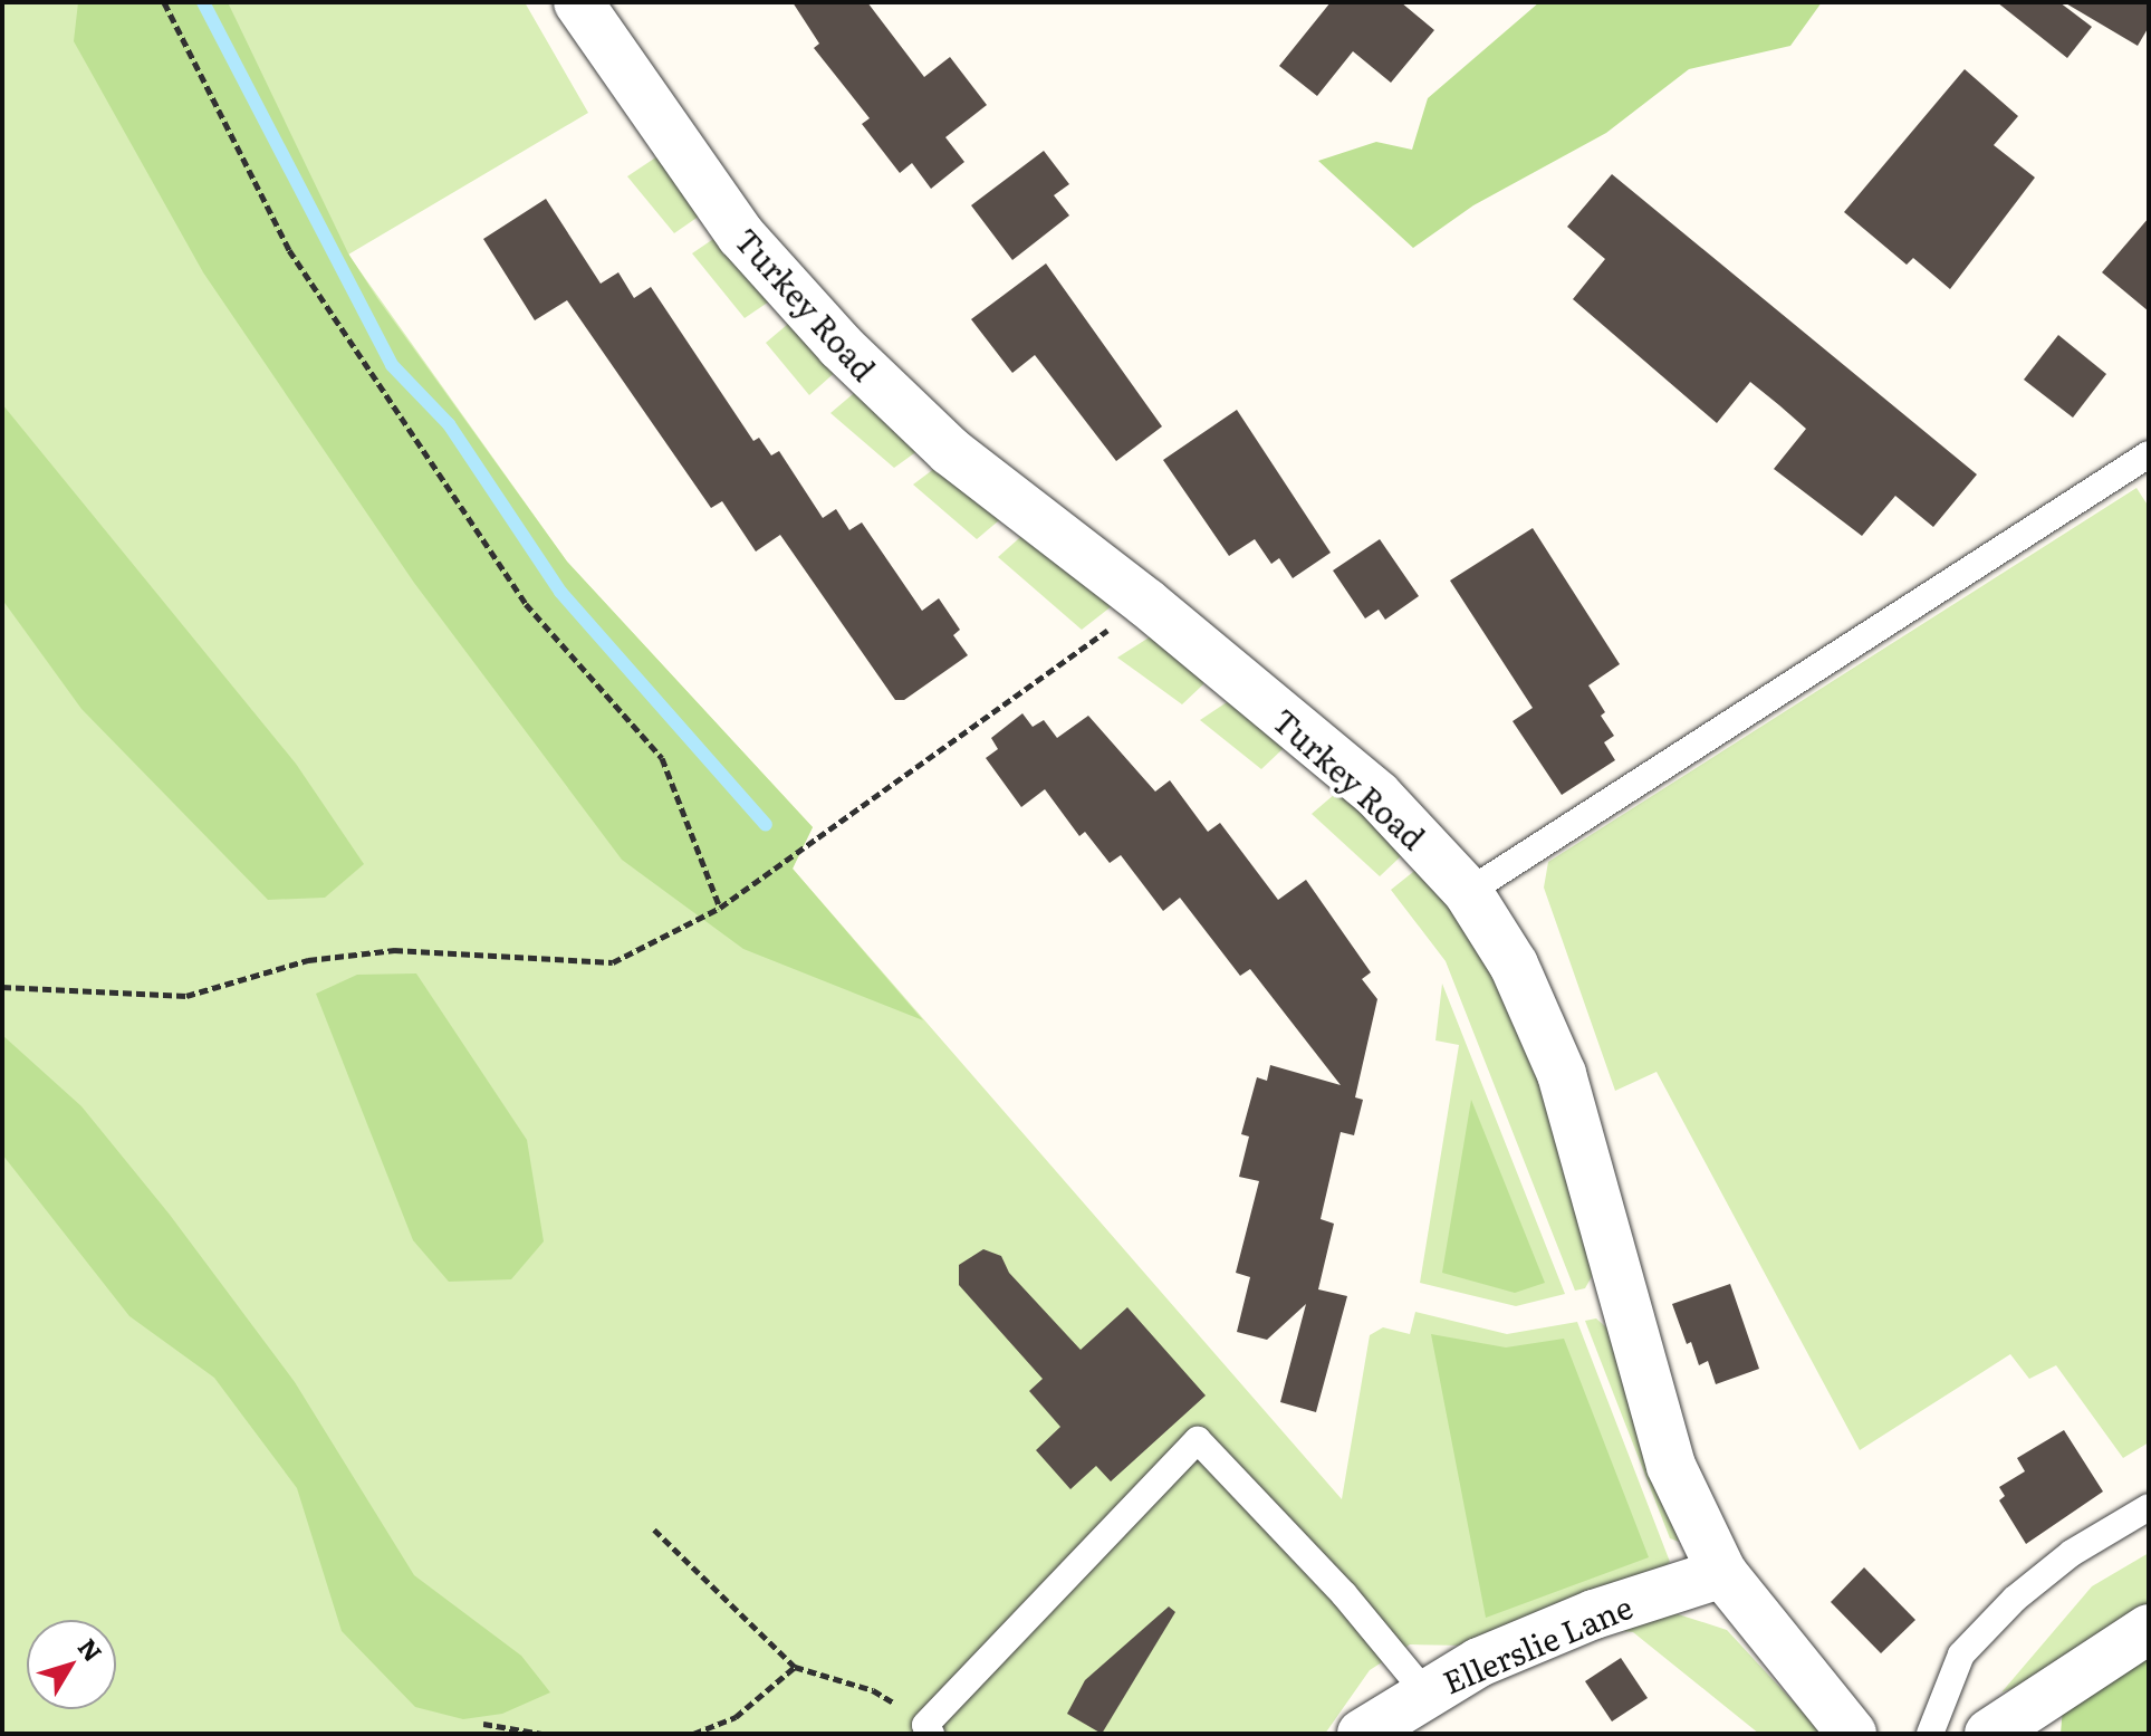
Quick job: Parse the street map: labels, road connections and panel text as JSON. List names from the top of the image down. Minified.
{"streets":{"street":["Turkey Road","Ellerslie Lane"]},"crossings":[["Turkey Road","Ellerslie Lane"]],"north":"top right"}
